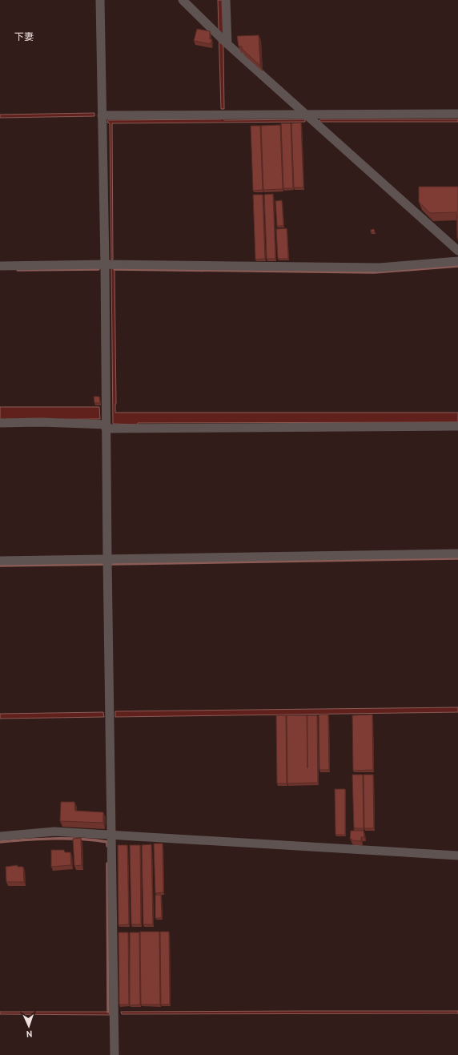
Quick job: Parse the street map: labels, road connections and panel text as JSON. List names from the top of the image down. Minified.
{"districts":["下妻"],"north":"bottom"}
